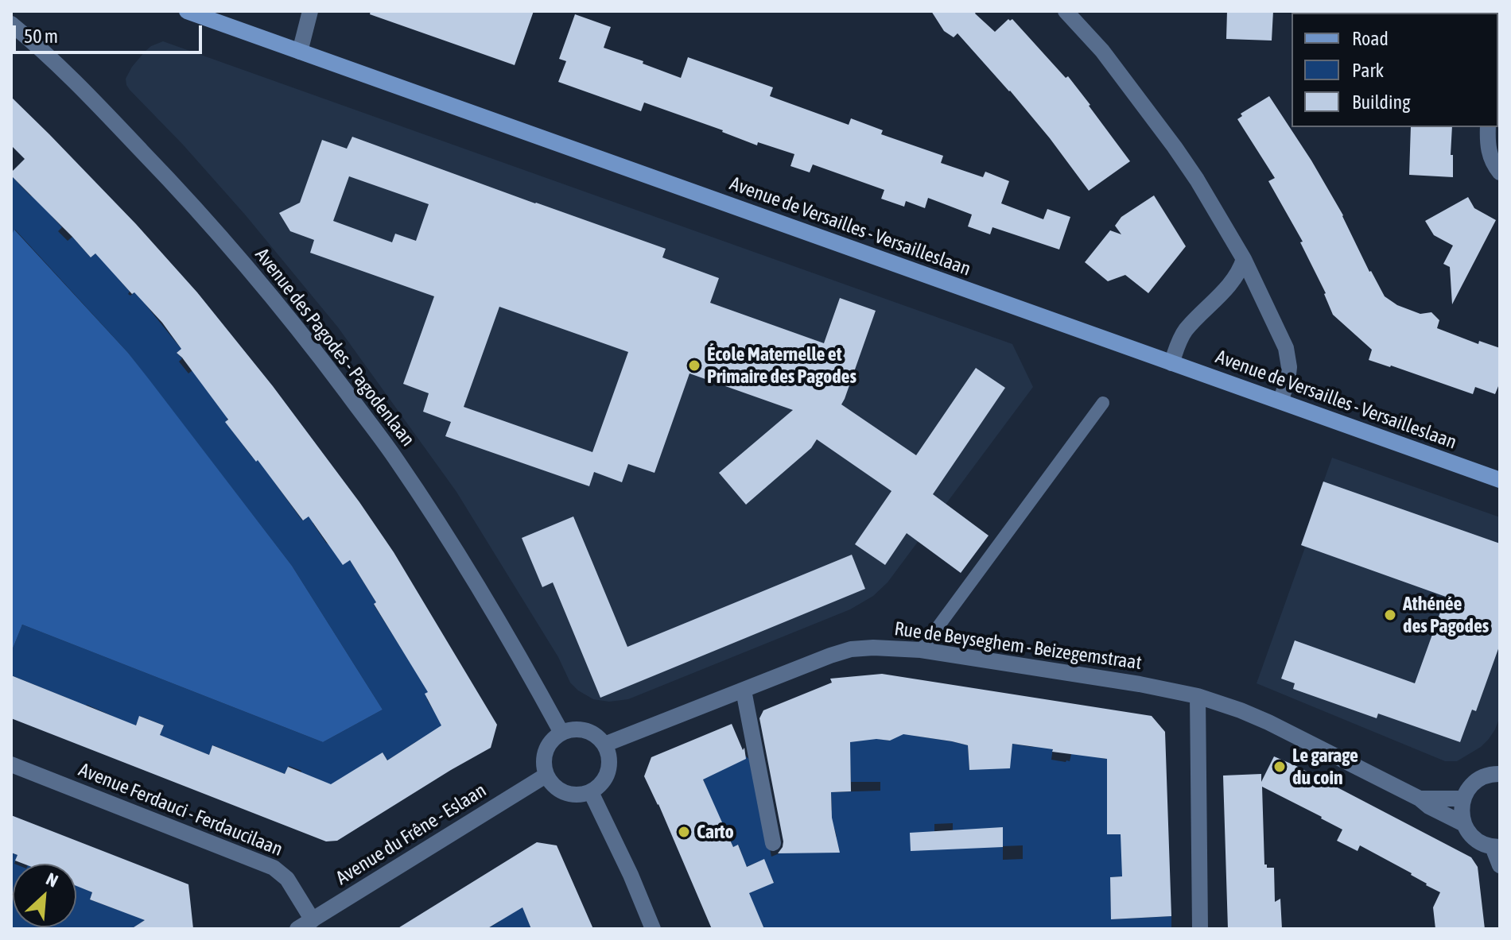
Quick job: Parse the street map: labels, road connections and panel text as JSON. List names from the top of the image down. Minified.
{"streets":{"street":["Avenue de Versailles - Versailleslaan","Avenue des Pagodes - Pagodenlaan","Rue de Beyseghem - Beizegemstraat","Avenue Ferdauci - Ferdaucilaan","Avenue du Frêne - Eslaan"]},"crossings":[["Avenue des Pagodes - Pagodenlaan","Rue de Beyseghem - Beizegemstraat"],["Avenue des Pagodes - Pagodenlaan","Avenue du Frêne - Eslaan"],["Rue de Beyseghem - Beizegemstraat","Avenue du Frêne - Eslaan"],["Avenue Ferdauci - Ferdaucilaan","Avenue du Frêne - Eslaan"]],"places":["École Maternelle et Primaire des Pagodes","Athénée des Pagodes","Le garage du coin","Carto"],"legend":["Road","Park","Building"],"scale_bar":"50 m","north":"top right"}
